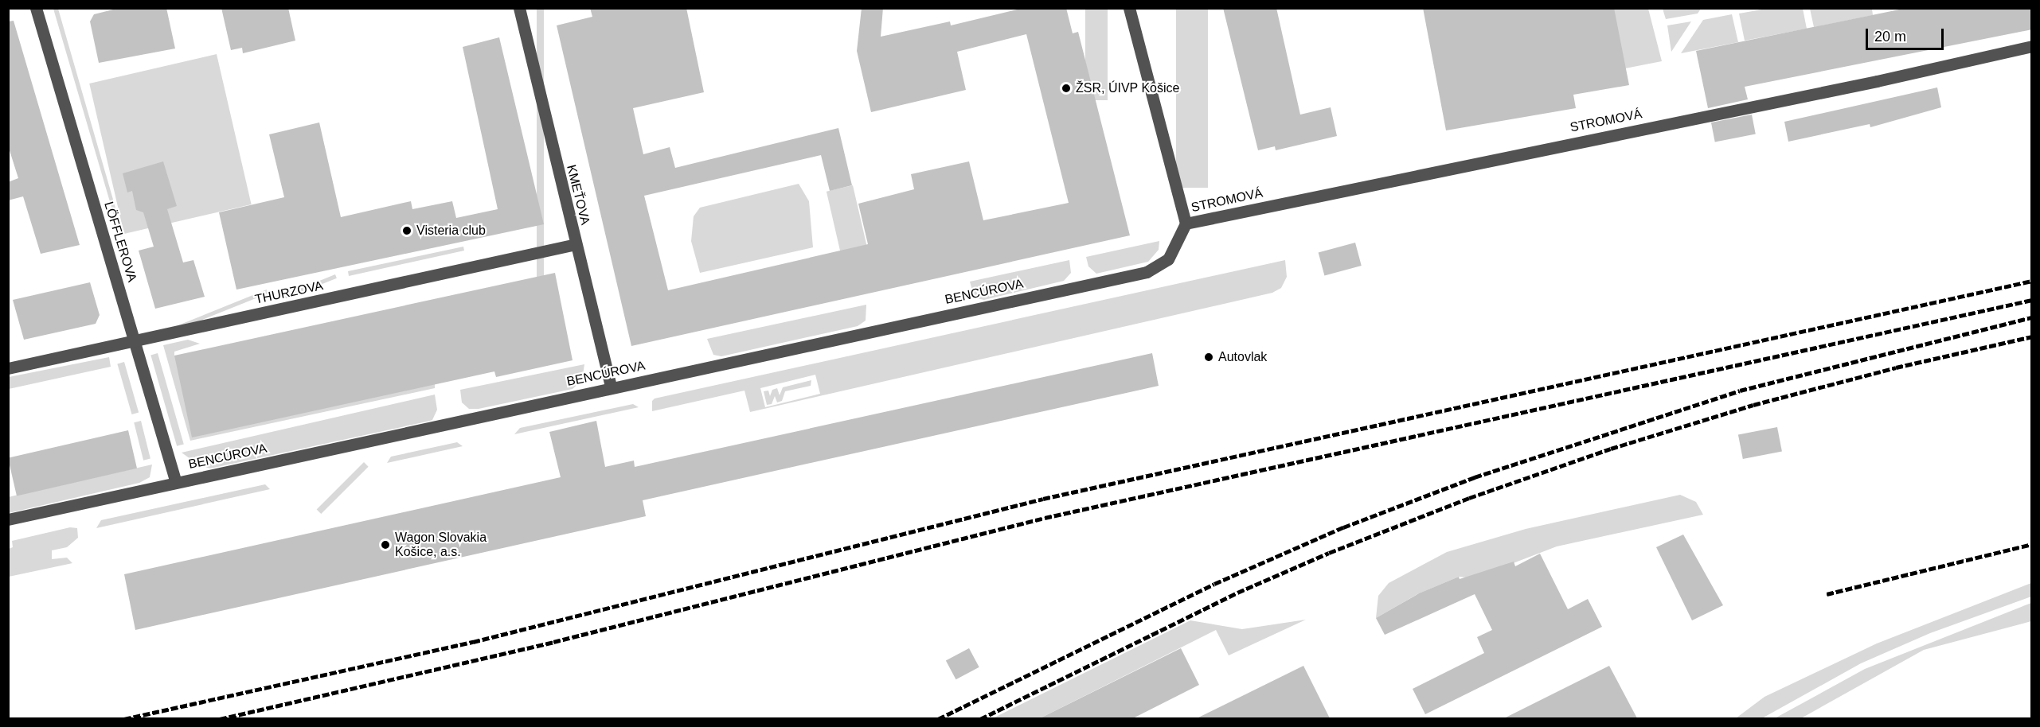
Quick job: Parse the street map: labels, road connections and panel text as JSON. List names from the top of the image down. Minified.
{"streets":{"street":["STROMOVÁ","KMEŤOVA","LÖFFLEROVA","BENCÚROVA","THURZOVA"]},"crossings":[["STROMOVÁ","BENCÚROVA"],["KMEŤOVA","BENCÚROVA"],["KMEŤOVA","THURZOVA"],["LÖFFLEROVA","BENCÚROVA"],["LÖFFLEROVA","THURZOVA"]],"places":["ŽSR, ÚIVP Košice","Visteria club","Autovlak","Wagon Slovakia Košice, a.s."],"scale_bar":"20 m"}
